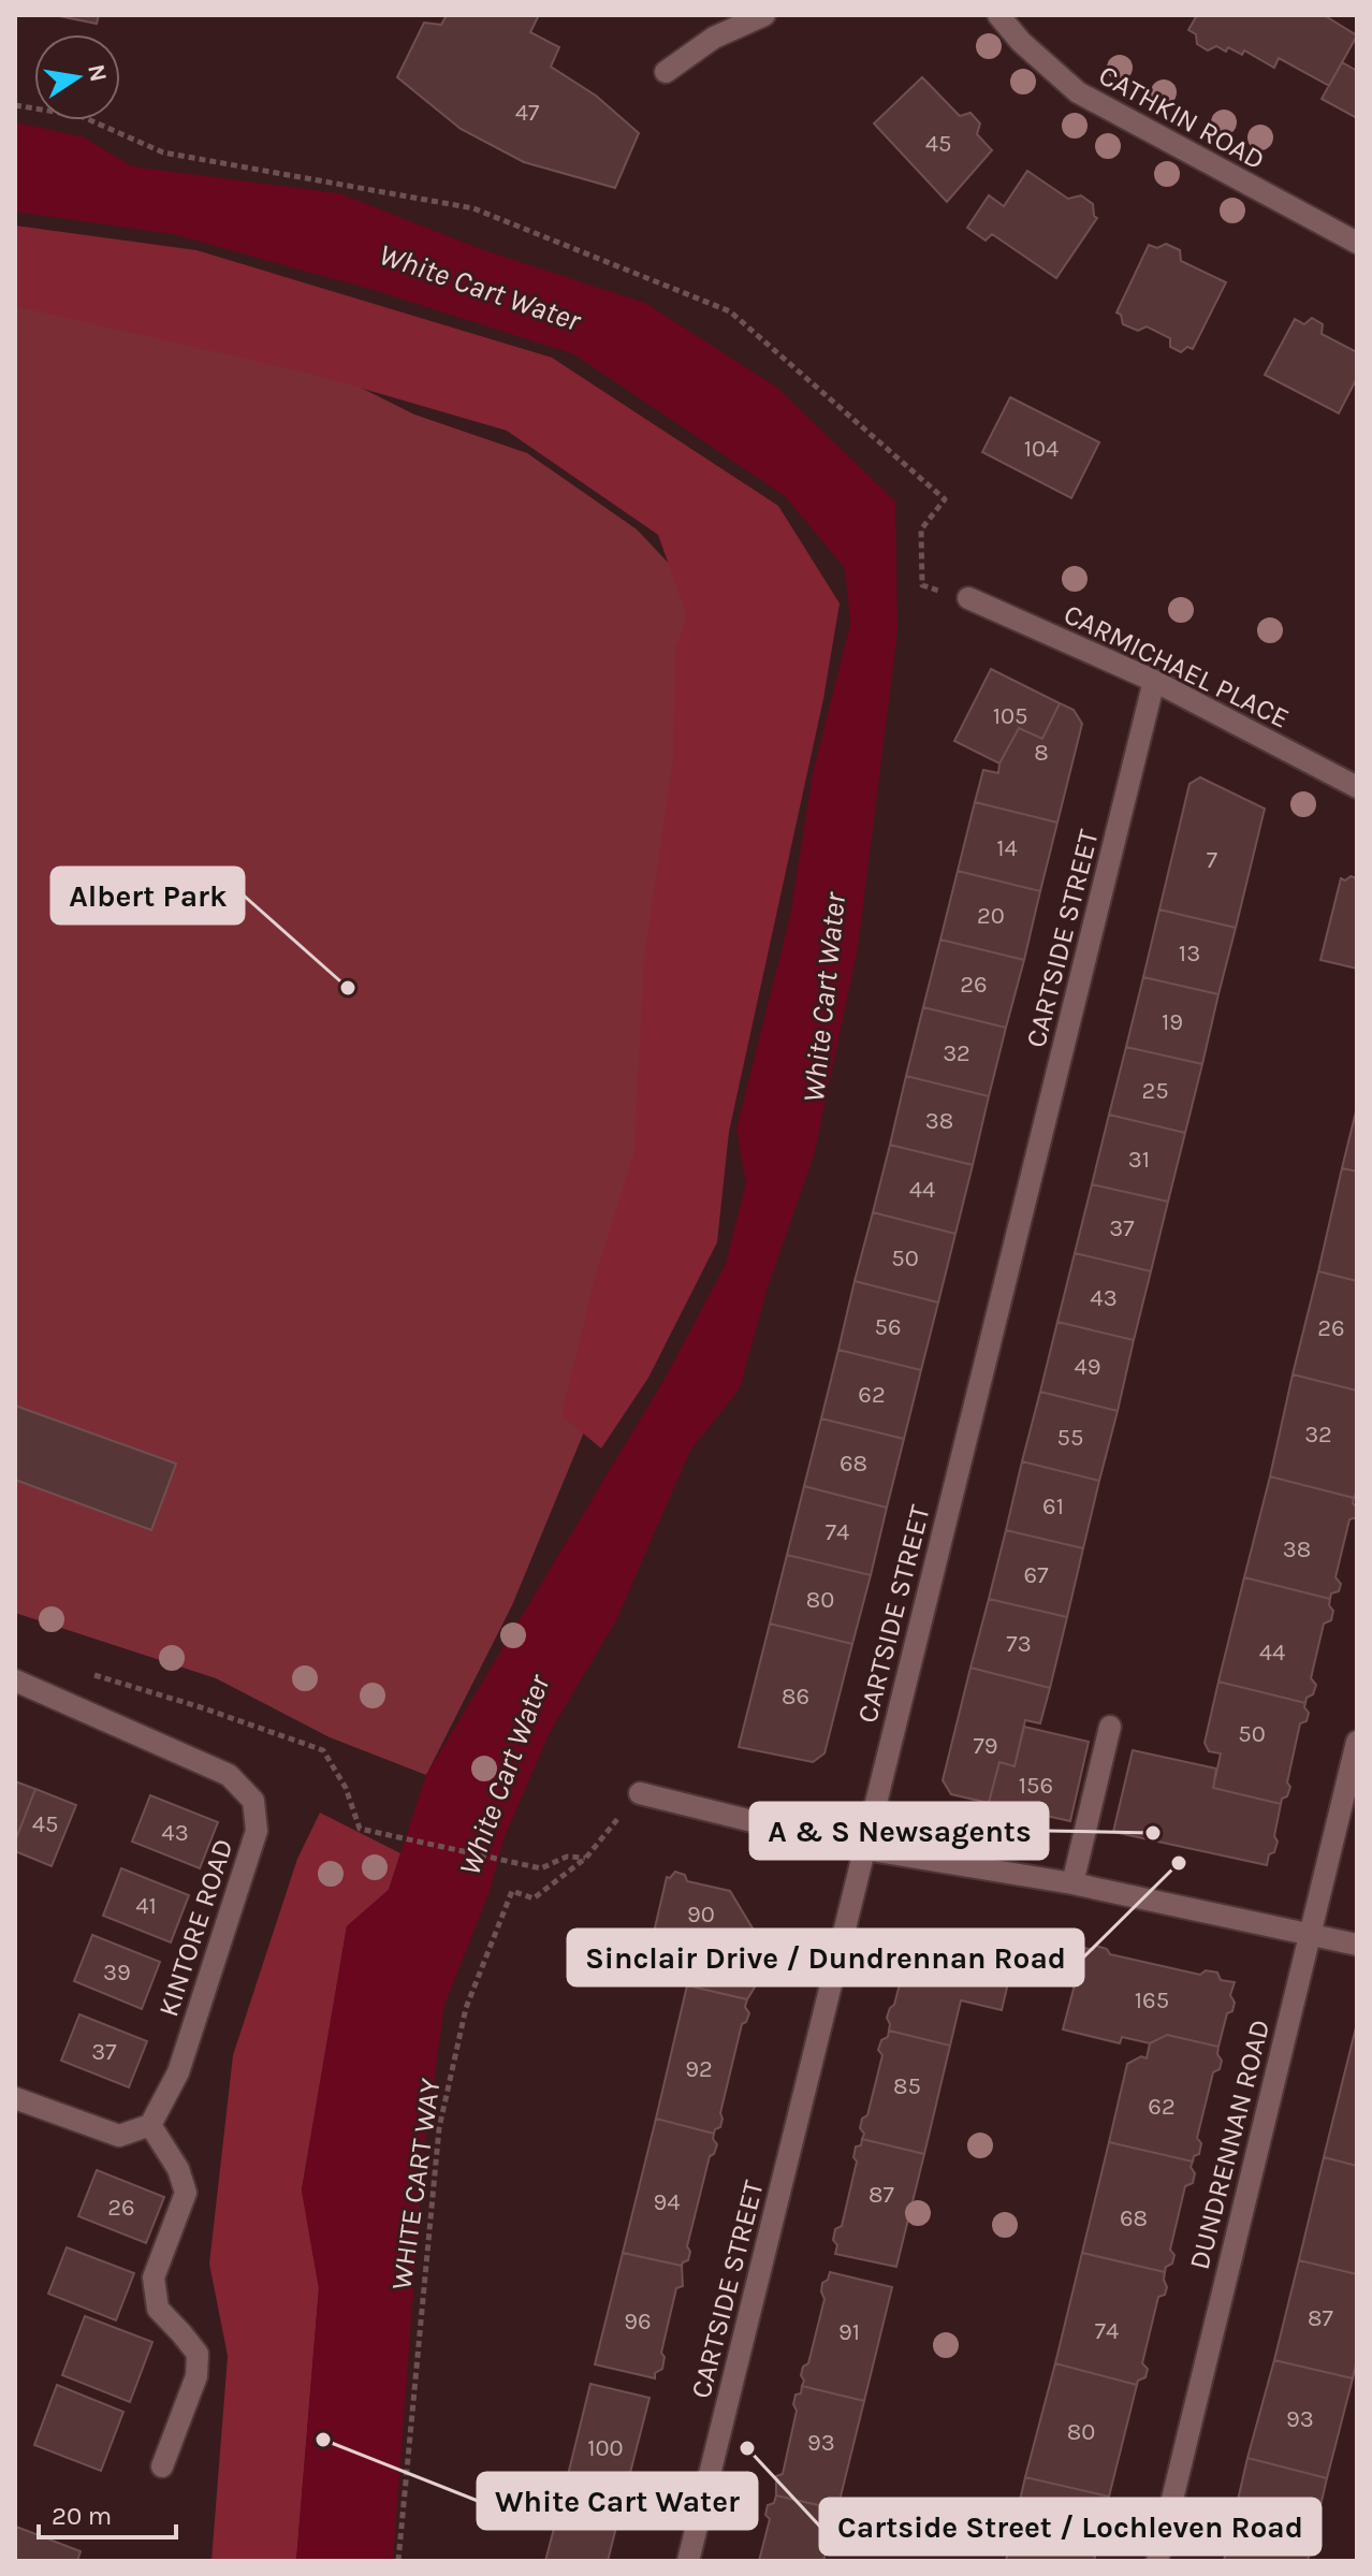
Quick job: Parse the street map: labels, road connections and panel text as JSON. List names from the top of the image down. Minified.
{"streets":{"street":["CATHKIN ROAD","CARMICHAEL PLACE","CARTSIDE STREET","KINTORE ROAD","DUNDRENNAN ROAD"],"path":["WHITE CART WAY"]},"crossings":[["CARMICHAEL PLACE","CARTSIDE STREET"]],"water":["White Cart Water"],"places":["Albert Park","A & S Newsagents","Sinclair Drive / Dundrennan Road","White Cart Water","Cartside Street / Lochleven Road"],"house_numbers":["47","45","104","105","8","14","7","20","13","26","19","32","25","38","31","44","37","50","43","56","26","49","62","32","55","68","61","74","38","67","80","73","44","86","50","79","156","45","43","41","90","39","165","37","92","85","62","87","94","26","68","87","96","74","91","93","80","93","100"],"scale_bar":"20 m","north":"right"}
